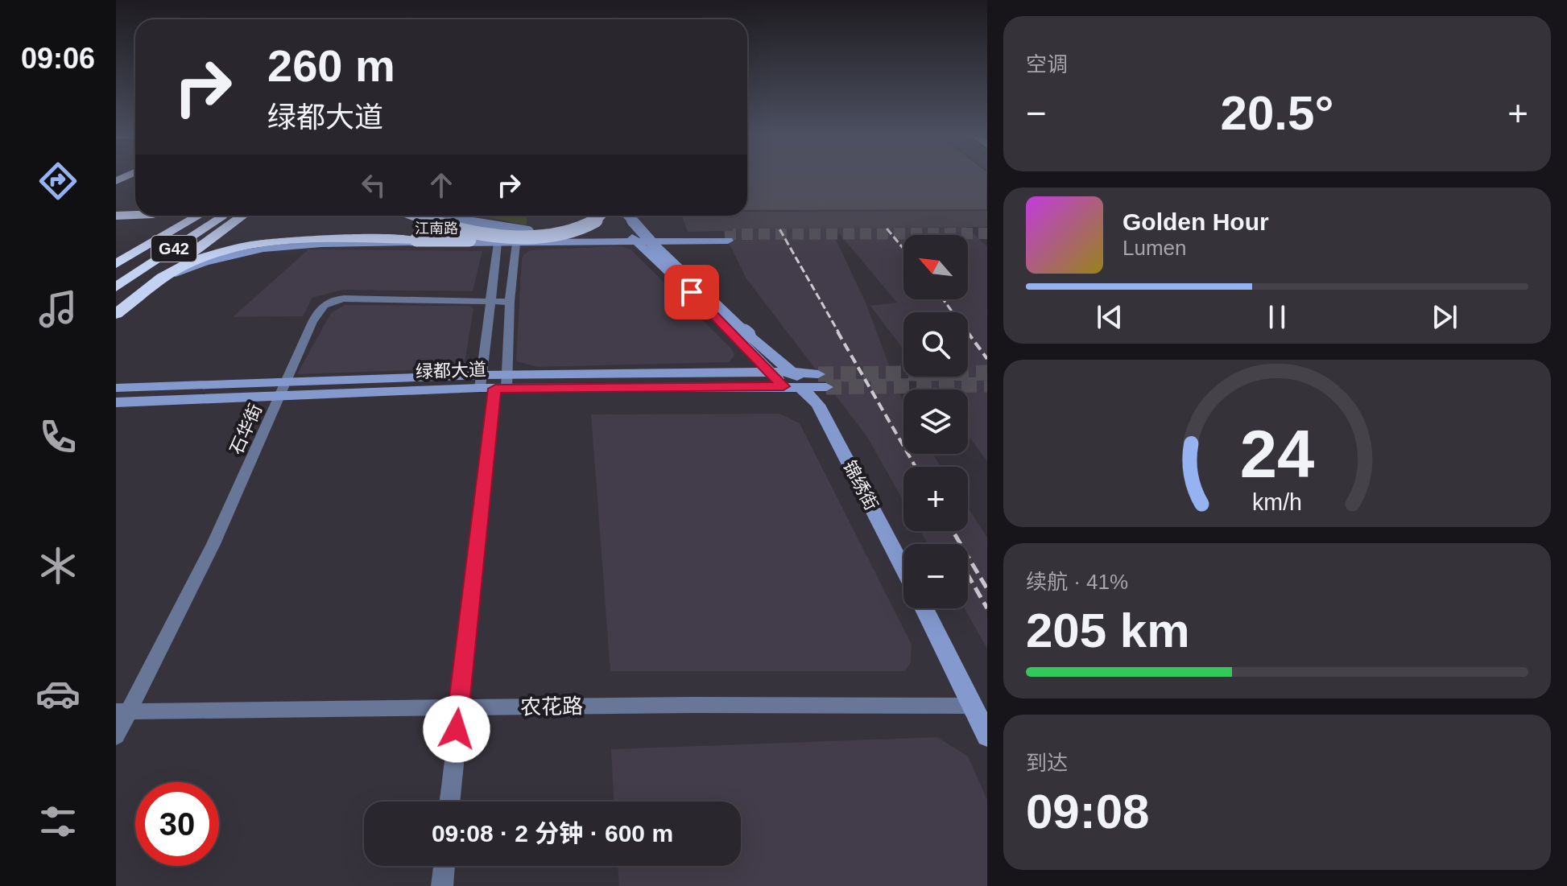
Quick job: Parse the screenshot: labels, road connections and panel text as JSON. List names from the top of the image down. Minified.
{"streets":{"highway":["G42"],"street":["江南路","绿都大道","石华街","锦绣街","农花路"]},"crossings":[["绿都大道","石华街"],["绿都大道","锦绣街"],["石华街","农花路"]],"north":"top left","page":{"tabs":"09:06","tile":["空调",["续航 · 41%","205 km"],["到达","09:08"]],"turn":["260 m","绿都大道"],"heat":["−","20.5°","+"],"song":["Golden Hour","Lumen"],"map_buttons":["+","−"],"limit":"30","trip":"09:08 · 2 分钟 · 600 m","gauge":["24","km/h"]}}
